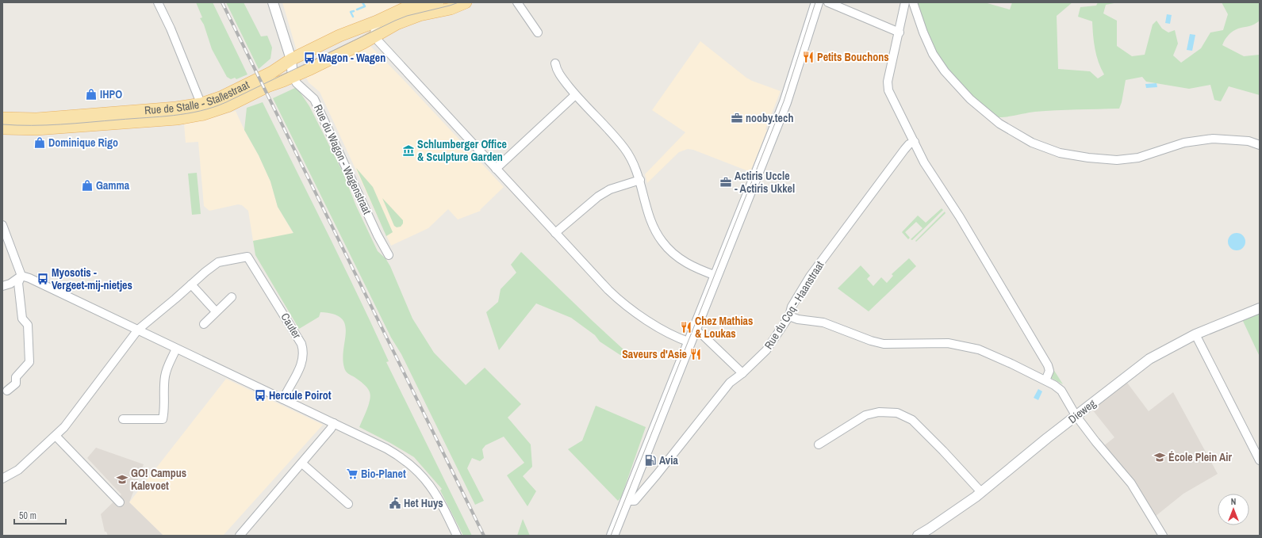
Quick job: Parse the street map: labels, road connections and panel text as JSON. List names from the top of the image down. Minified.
{"streets":{"main road":["Rue de Stalle - Stallestraat"],"street":["Rue du Wagon - Wagenstraat","Rue du Coq - Haanstraat","Cauter","Dieweg"]},"crossings":[["Rue de Stalle - Stallestraat","Rue du Wagon - Wagenstraat"]],"places":{"restaurant":["Petits Bouchons","Chez Mathias & Loukas","Saveurs d'Asie"],"bus stop":["Wagon - Wagen","Myosotis - Vergeet-mij-nietjes","Hercule Poirot"],"shop":["IHPO","Dominique Rigo","Gamma"],"office":["nooby.tech","Actiris Uccle - Actiris Ukkel"],"museum":["Schlumberger Office & Sculpture Garden"],"school or university":["École Plein Air","GO! Campus Kalevoet"],"fuel station":["Avia"],"supermarket":["Bio-Planet"],"public building":["Het Huys"]},"scale_bar":"50 m","north":"top"}
